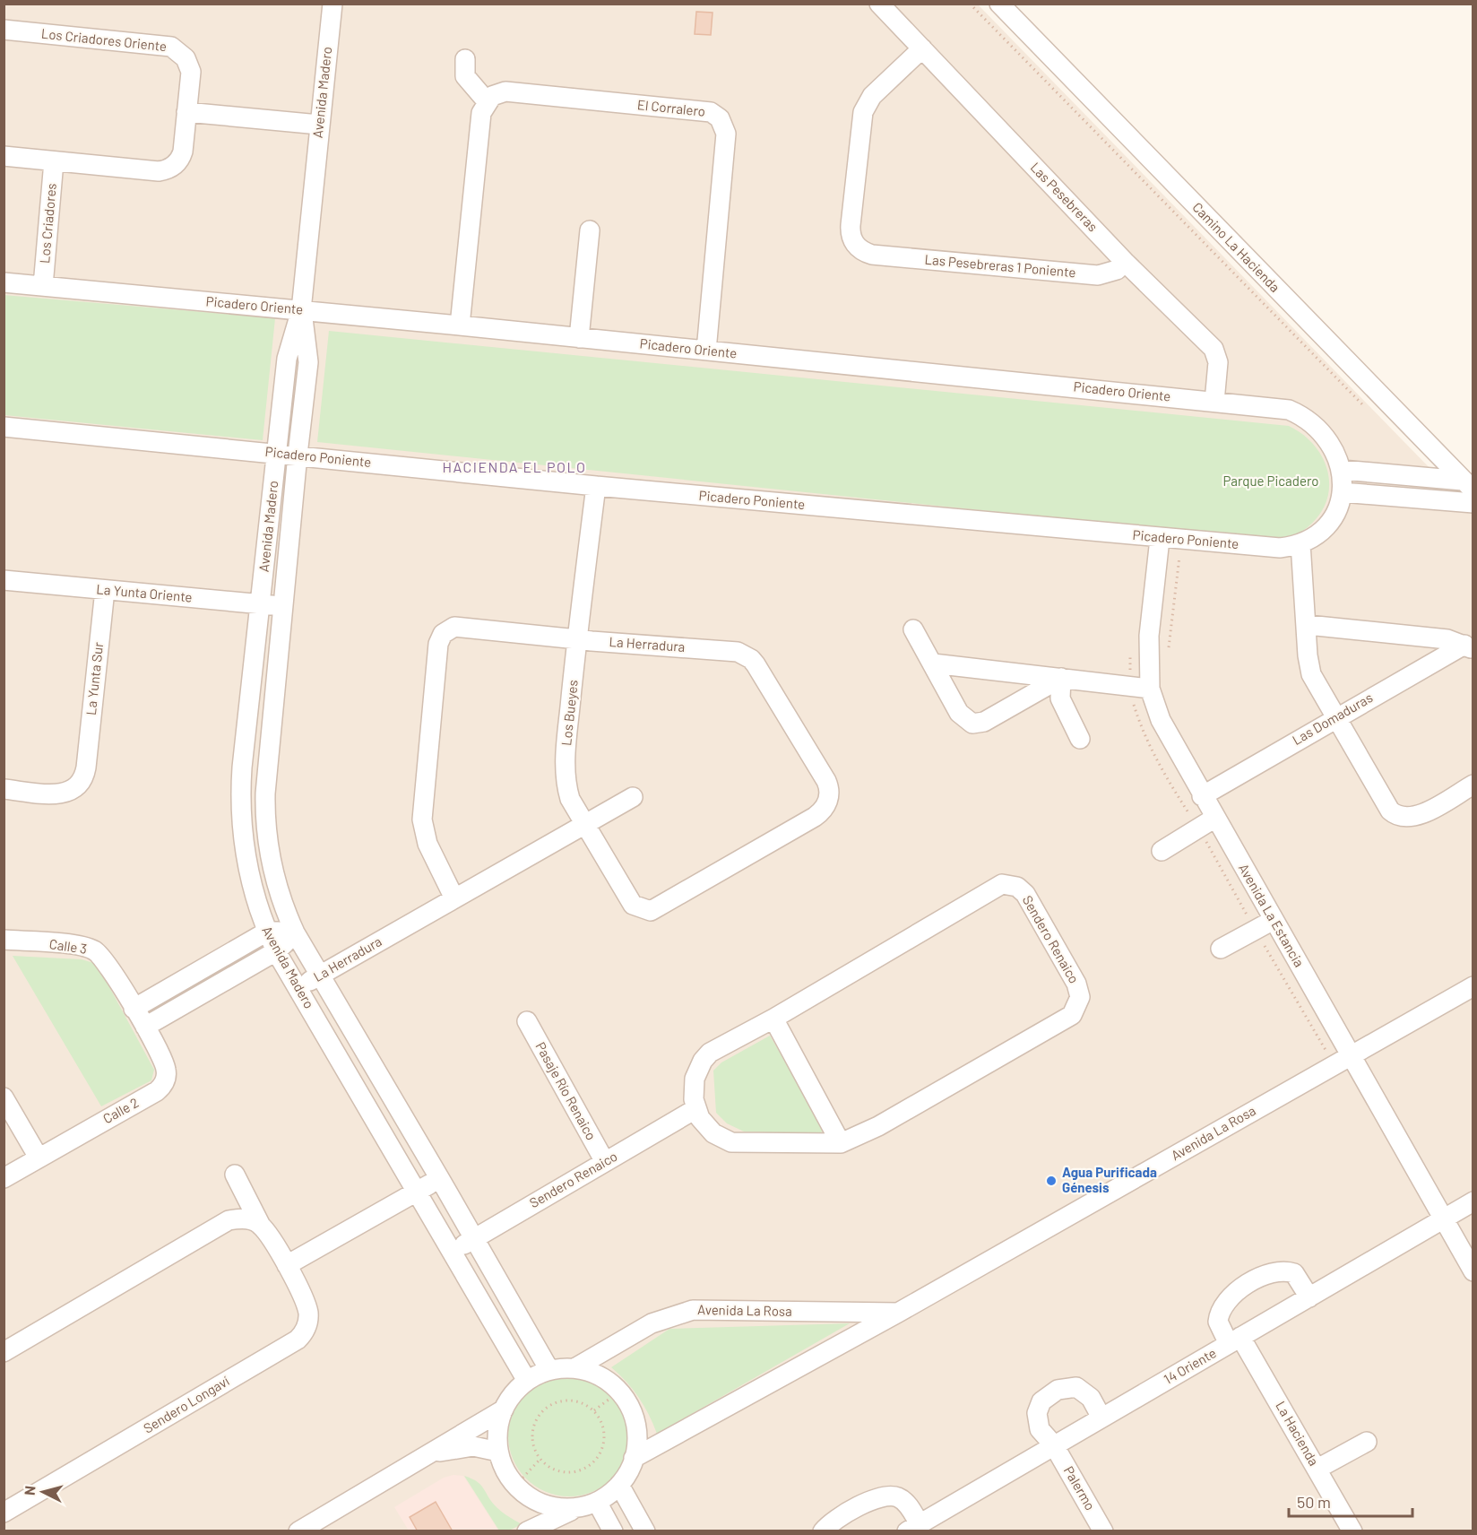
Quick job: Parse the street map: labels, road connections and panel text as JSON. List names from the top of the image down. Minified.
{"streets":{"street":["Los Criadores Oriente","Avenida Madero","El Corralero","Las Pesebreras","Los Criadores","Camino La Hacienda","Las Pesebreras 1 Poniente","Picadero Oriente","Picadero Poniente","La Yunta Oriente","La Herradura","La Yunta Sur","Los Bueyes","Las Domaduras","Avenida La Estancia","Sendero Renaico","Calle 3","Pasaje Río Renaico","Calle 2","Avenida La Rosa","14 Oriente","Sendero Longaví","La Hacienda","Palermo"]},"crossings":[["Avenida Madero","Picadero Oriente"],["Avenida Madero","Picadero Poniente"],["Avenida Madero","La Yunta Oriente"],["Avenida Madero","La Herradura"],["Avenida Madero","Sendero Renaico"],["El Corralero","Picadero Oriente"],["Las Pesebreras","Las Pesebreras 1 Poniente"],["Las Pesebreras","Picadero Oriente"],["Los Criadores","Picadero Oriente"],["Picadero Oriente","Picadero Poniente"],["Picadero Poniente","Los Bueyes"],["Picadero Poniente","Avenida La Estancia"],["La Yunta Oriente","La Yunta Sur"],["La Herradura","Los Bueyes"],["Las Domaduras","Avenida La Estancia"],["Avenida La Estancia","Avenida La Rosa"],["Avenida La Estancia","14 Oriente"],["Sendero Renaico","Pasaje Río Renaico"],["Calle 3","Calle 2"],["14 Oriente","La Hacienda"],["14 Oriente","Palermo"]],"districts":["HACIENDA EL POLO"],"parks":["Parque Picadero"],"places":["Agua Purificada Génesis"],"scale_bar":"50 m","north":"left"}
